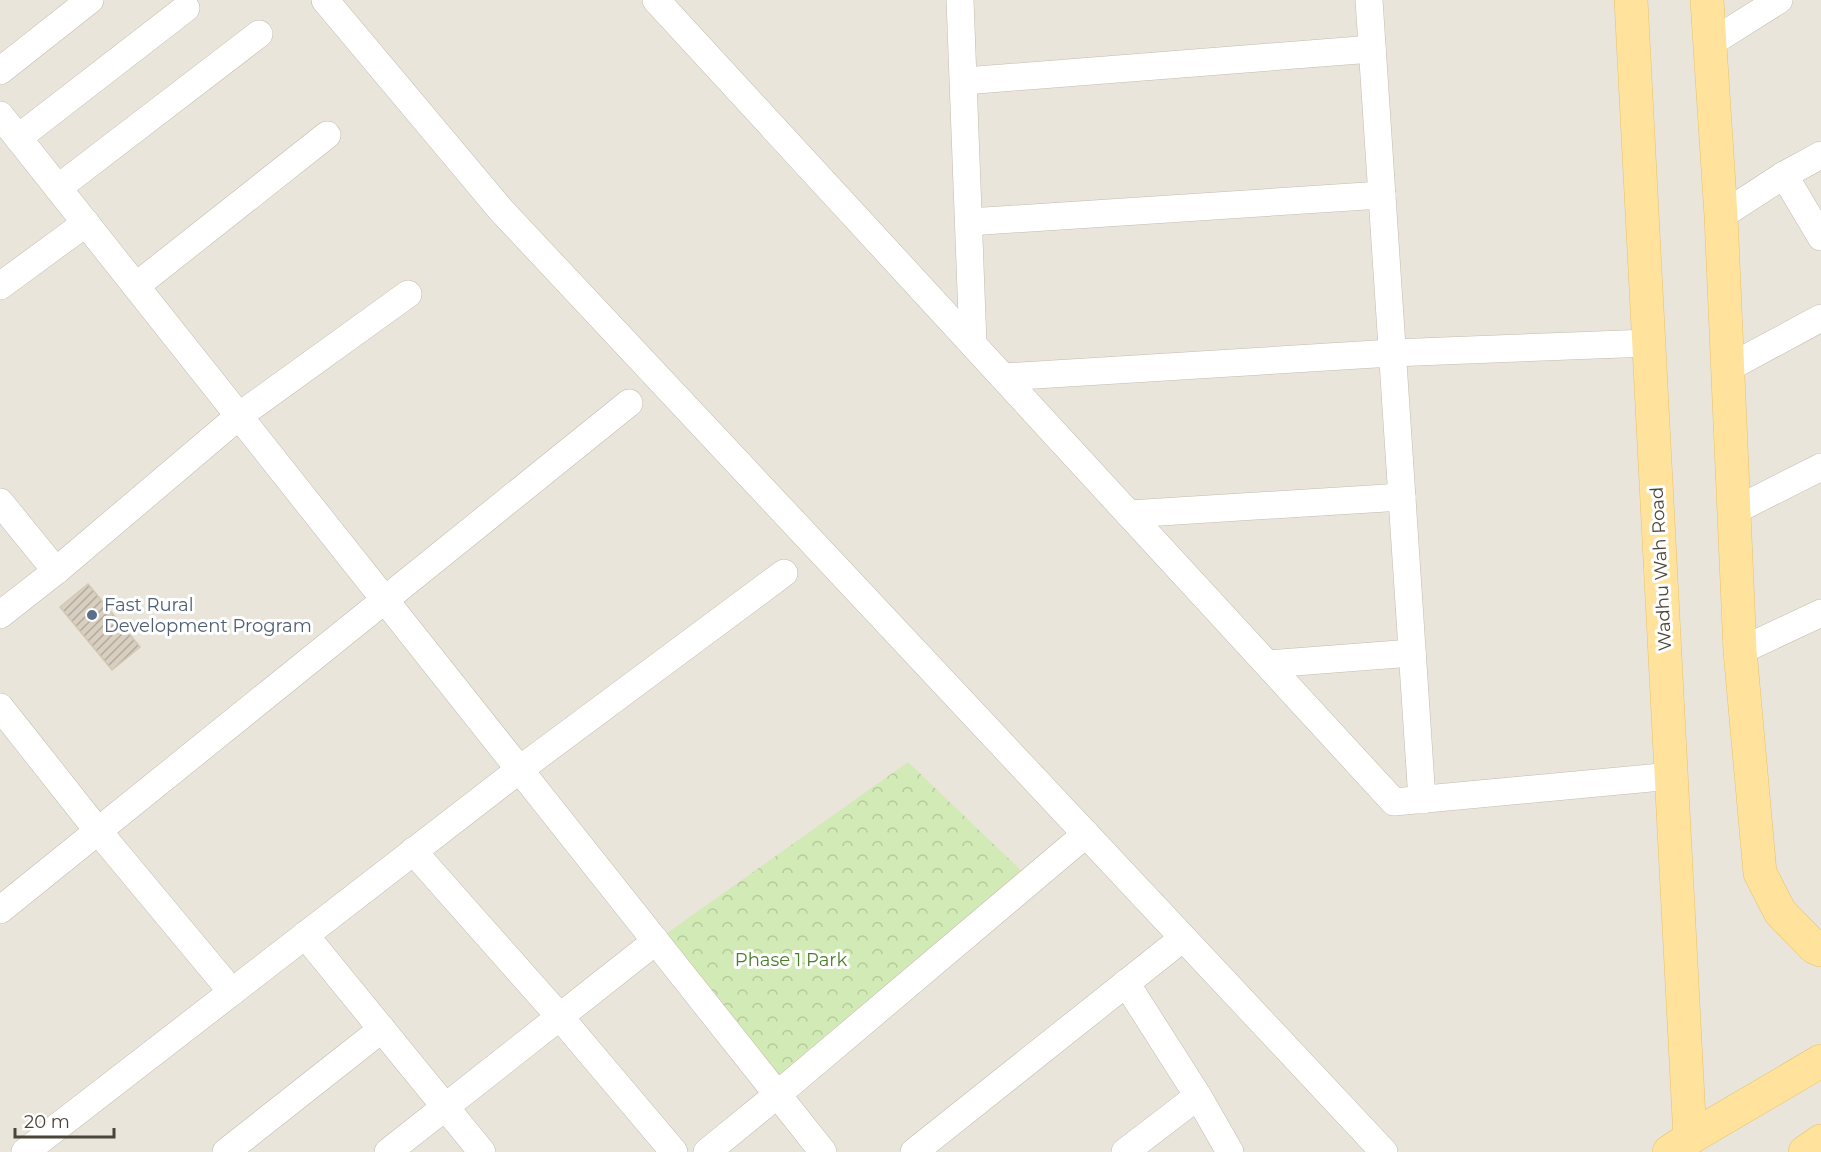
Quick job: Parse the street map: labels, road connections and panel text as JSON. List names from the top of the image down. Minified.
{"streets":{"main road":["Wadhu Wah Road"]},"parks":["Phase 1 Park"],"places":["Fast Rural Development Program"],"scale_bar":"20 m"}
